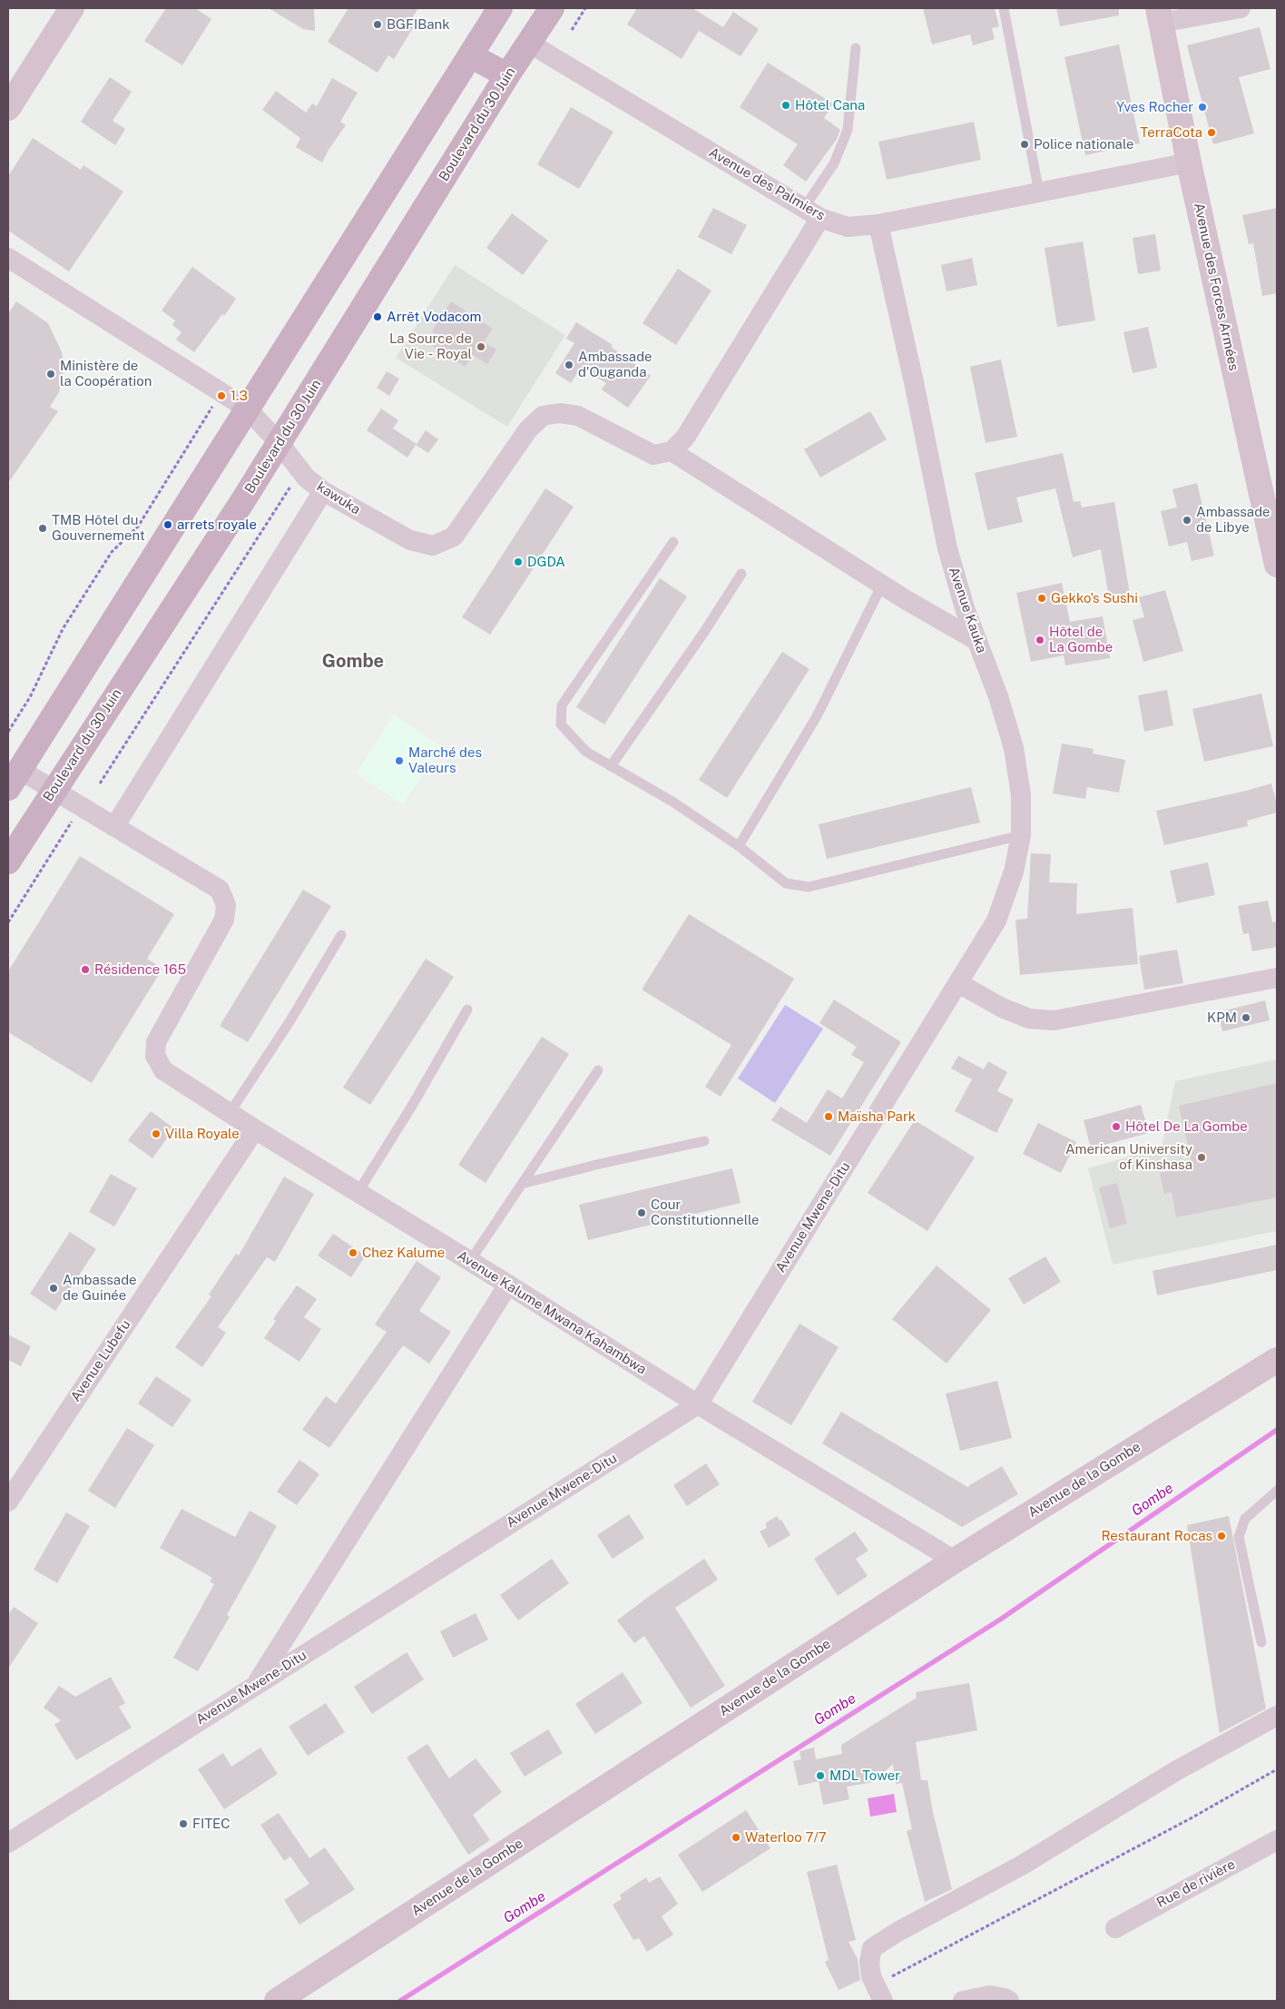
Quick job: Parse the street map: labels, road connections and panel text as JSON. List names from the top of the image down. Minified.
{"streets":{"main road":["Boulevard du 30 Juin"],"street":["Avenue des Palmiers","Avenue des Forces Armées","kawuka","Avenue Kauka","Avenue Mwene-Ditu","Avenue Kalume Mwana Kahambwa","Avenue Lubefu","Avenue de la Gombe","Rue de rivière"]},"crossings":[["Boulevard du 30 Juin","Avenue des Palmiers"],["Boulevard du 30 Juin","kawuka"],["Boulevard du 30 Juin","Avenue Kalume Mwana Kahambwa"],["Avenue des Palmiers","Avenue des Forces Armées"],["Avenue des Palmiers","Avenue Kauka"],["Avenue Kauka","Avenue Mwene-Ditu"],["Avenue Mwene-Ditu","Avenue Kalume Mwana Kahambwa"],["Avenue Kalume Mwana Kahambwa","Avenue Lubefu"],["Avenue Kalume Mwana Kahambwa","Avenue de la Gombe"]],"districts":["Gombe"],"water":["Gombe"],"places":["BGFIBank","Hôtel Cana","Yves Rocher","TerraCota","Police nationale","Arrêt Vodacom","La Source de Vie - Royal","Ambassade d'Ouganda","Ministère de la Coopération","1.3","Ambassade de Libye","arrets royale","TMB Hôtel du Gouvernement","DGDA","Gekko's Sushi","Hôtel de La Gombe","Marché des Valeurs","Résidence 165","KPM","Maïsha Park","Hôtel De La Gombe","Villa Royale","American University of Kinshasa","Cour Constitutionnelle","Chez Kalume","Ambassade de Guinée","Restaurant Rocas","MDL Tower","FITEC","Waterloo 7/7"]}
